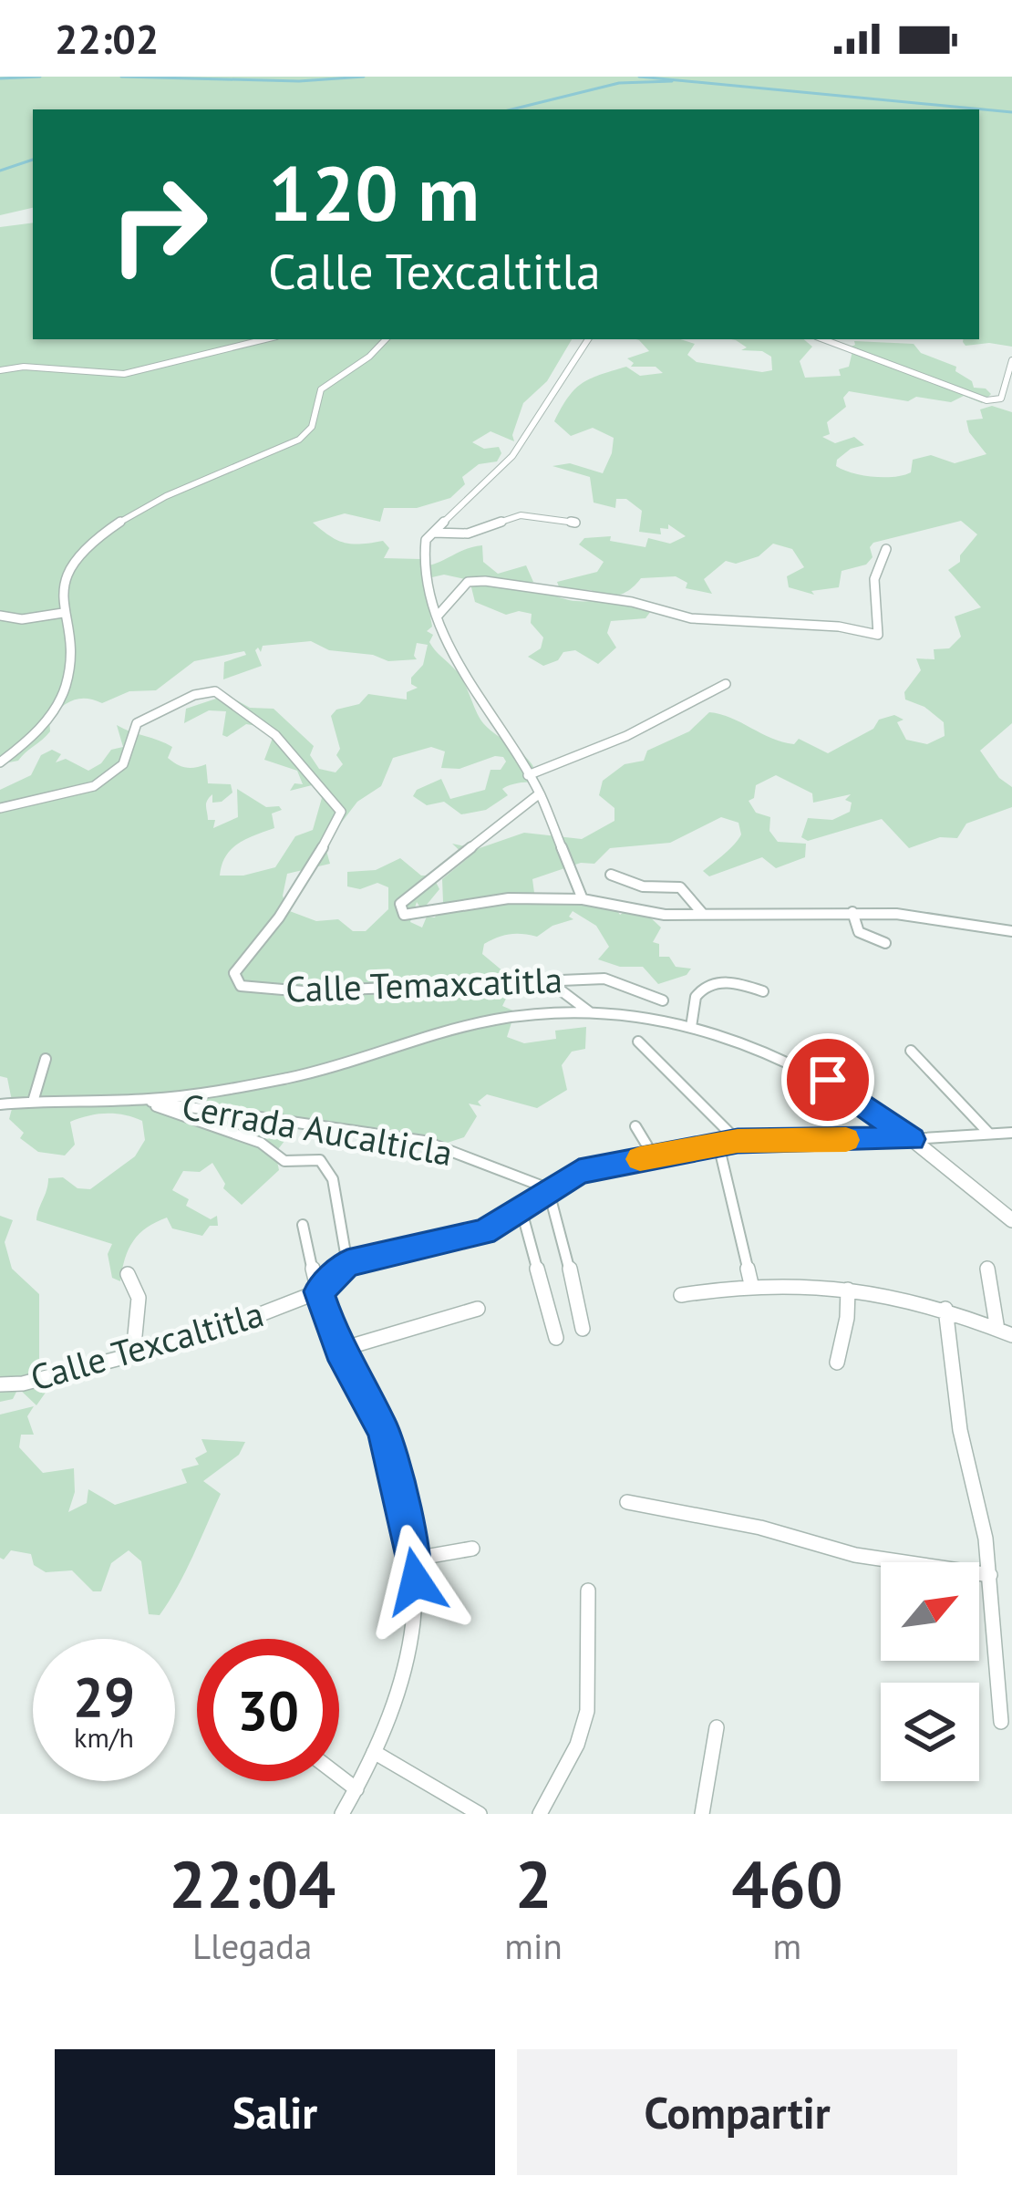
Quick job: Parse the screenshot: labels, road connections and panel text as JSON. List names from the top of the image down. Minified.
{"streets":{"street":["Calle Temaxcatitla","Cerrada Aucalticla","Calle Texcaltitla"]},"north":"top right","page":{"status":"22:02","turn":["120 m","Calle Texcaltitla"],"speed":"29 km/h","limit":"30","eta":["22:04","Llegada","2","min","460","m"],"buttons":["Salir","Compartir"]}}
